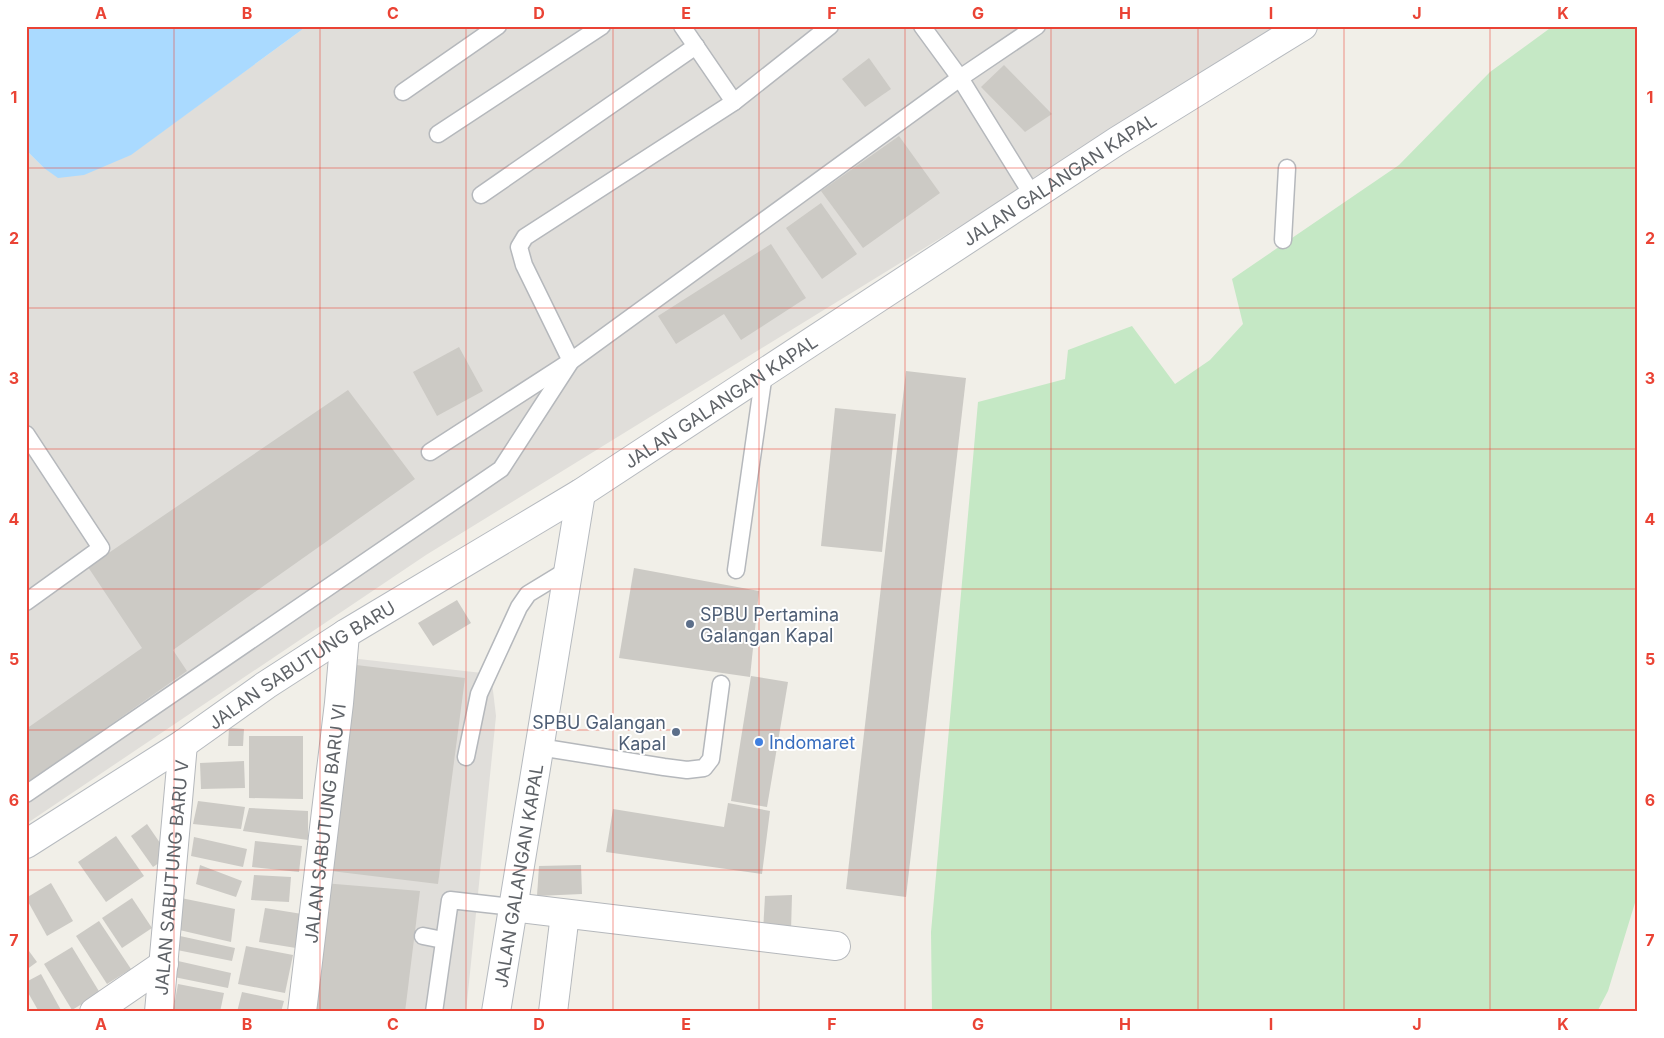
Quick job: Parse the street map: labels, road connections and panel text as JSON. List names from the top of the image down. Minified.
{"streets":{"street":["JALAN GALANGAN KAPAL","JALAN SABUTUNG BARU","JALAN SABUTUNG BARU VI","JALAN SABUTUNG BARU V"]},"crossings":[["JALAN GALANGAN KAPAL","JALAN SABUTUNG BARU"],["JALAN SABUTUNG BARU","JALAN SABUTUNG BARU VI"],["JALAN SABUTUNG BARU","JALAN SABUTUNG BARU V"]],"places":["SPBU Pertamina Galangan Kapal","SPBU Galangan Kapal","Indomaret"],"grid":{"columns":["A","B","C","D","E","F","G","H","I","J","K"],"rows":["1","2","3","4","5","6","7"]}}
